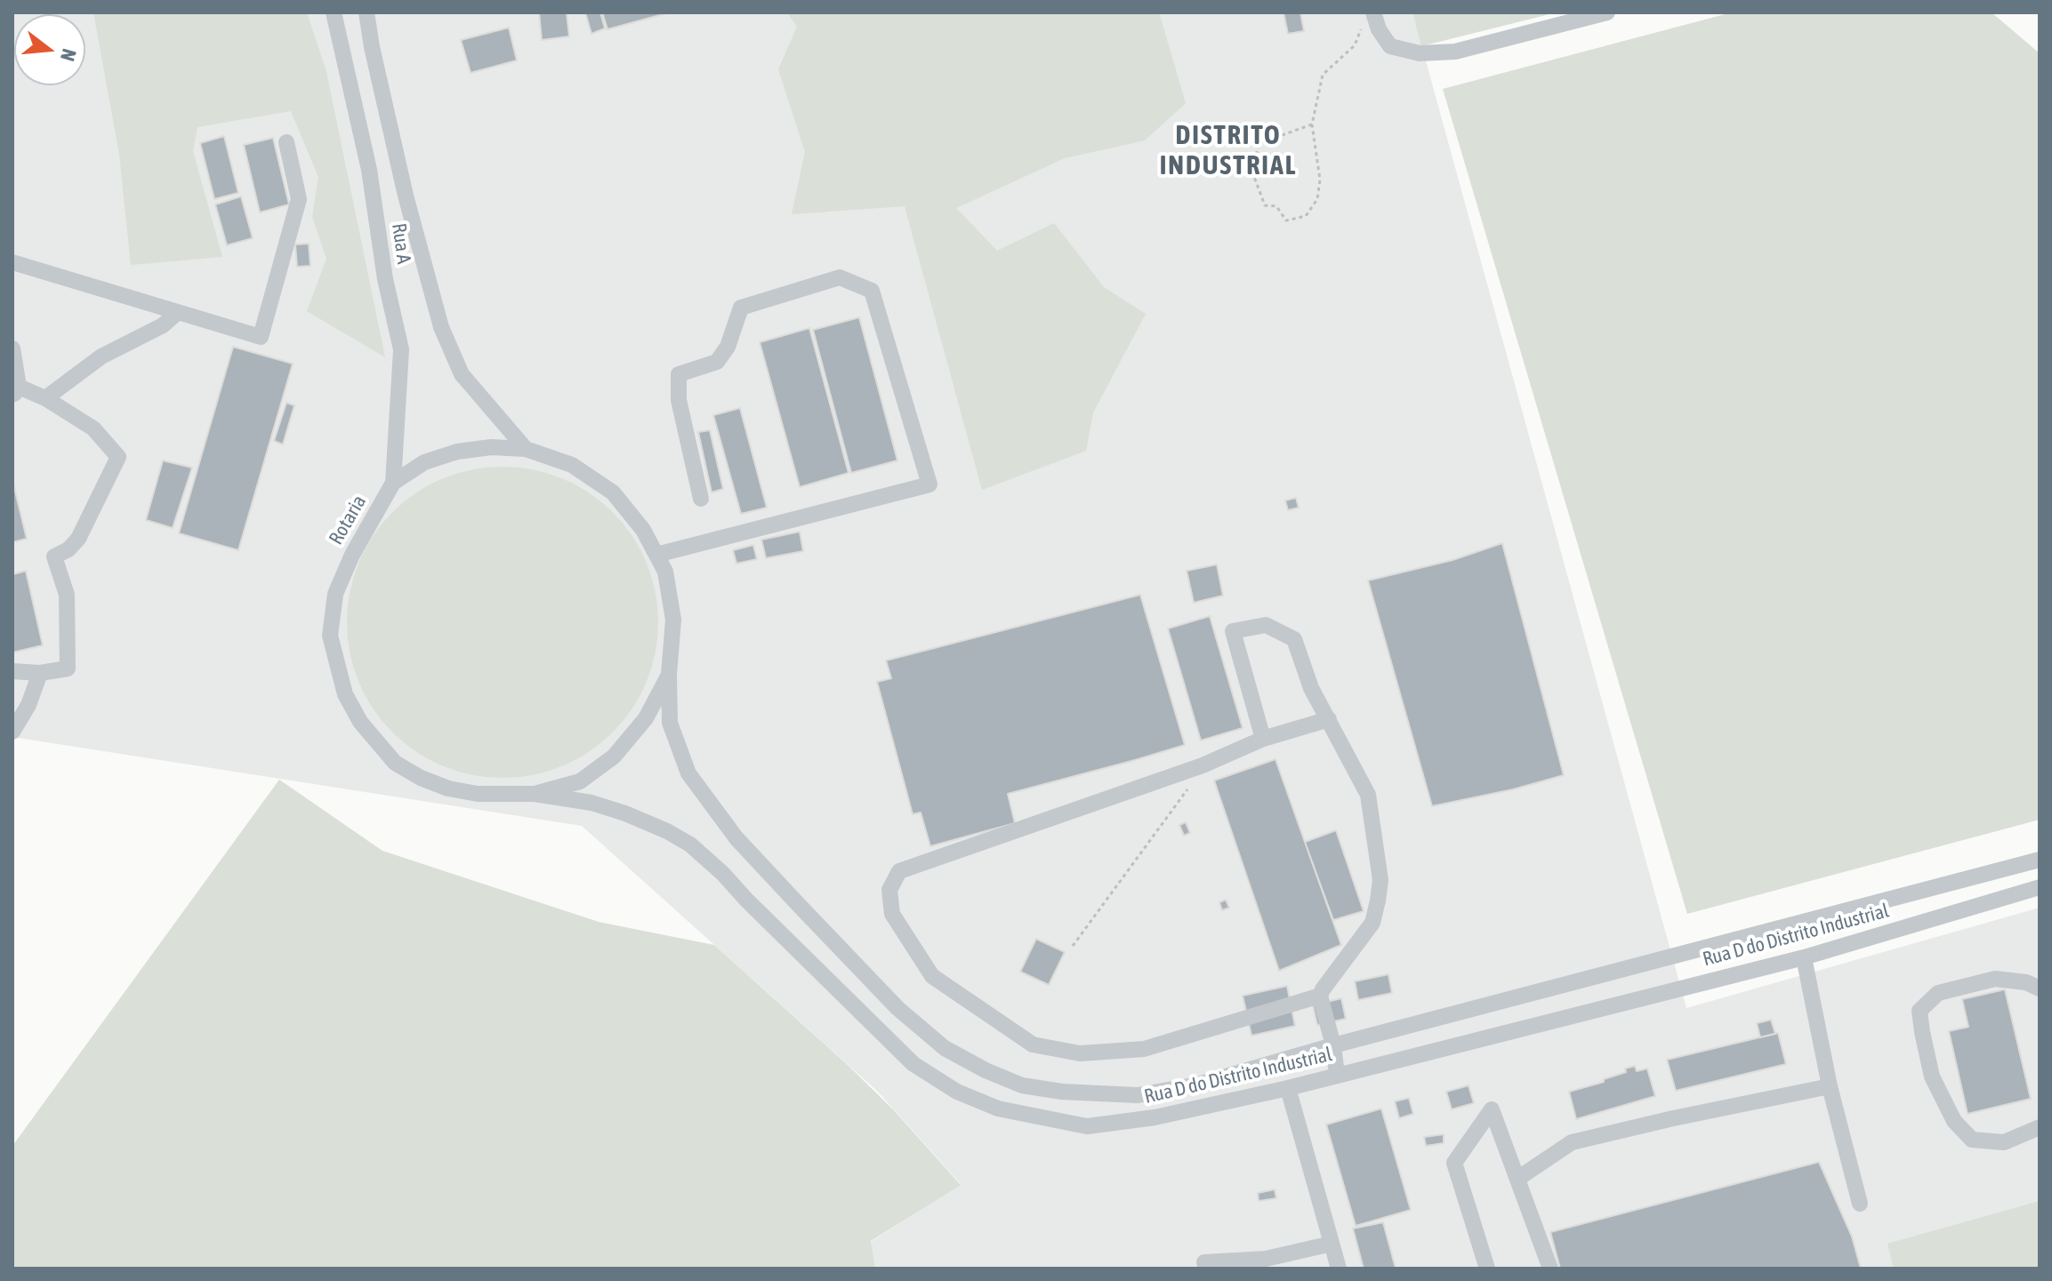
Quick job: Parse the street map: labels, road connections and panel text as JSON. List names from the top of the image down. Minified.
{"streets":{"street":["Rua A","Rotaria","Rua D do Distrito Industrial"]},"crossings":[["Rua A","Rotaria"],["Rotaria","Rua D do Distrito Industrial"]],"districts":["DISTRITO INDUSTRIAL"],"north":"right"}
